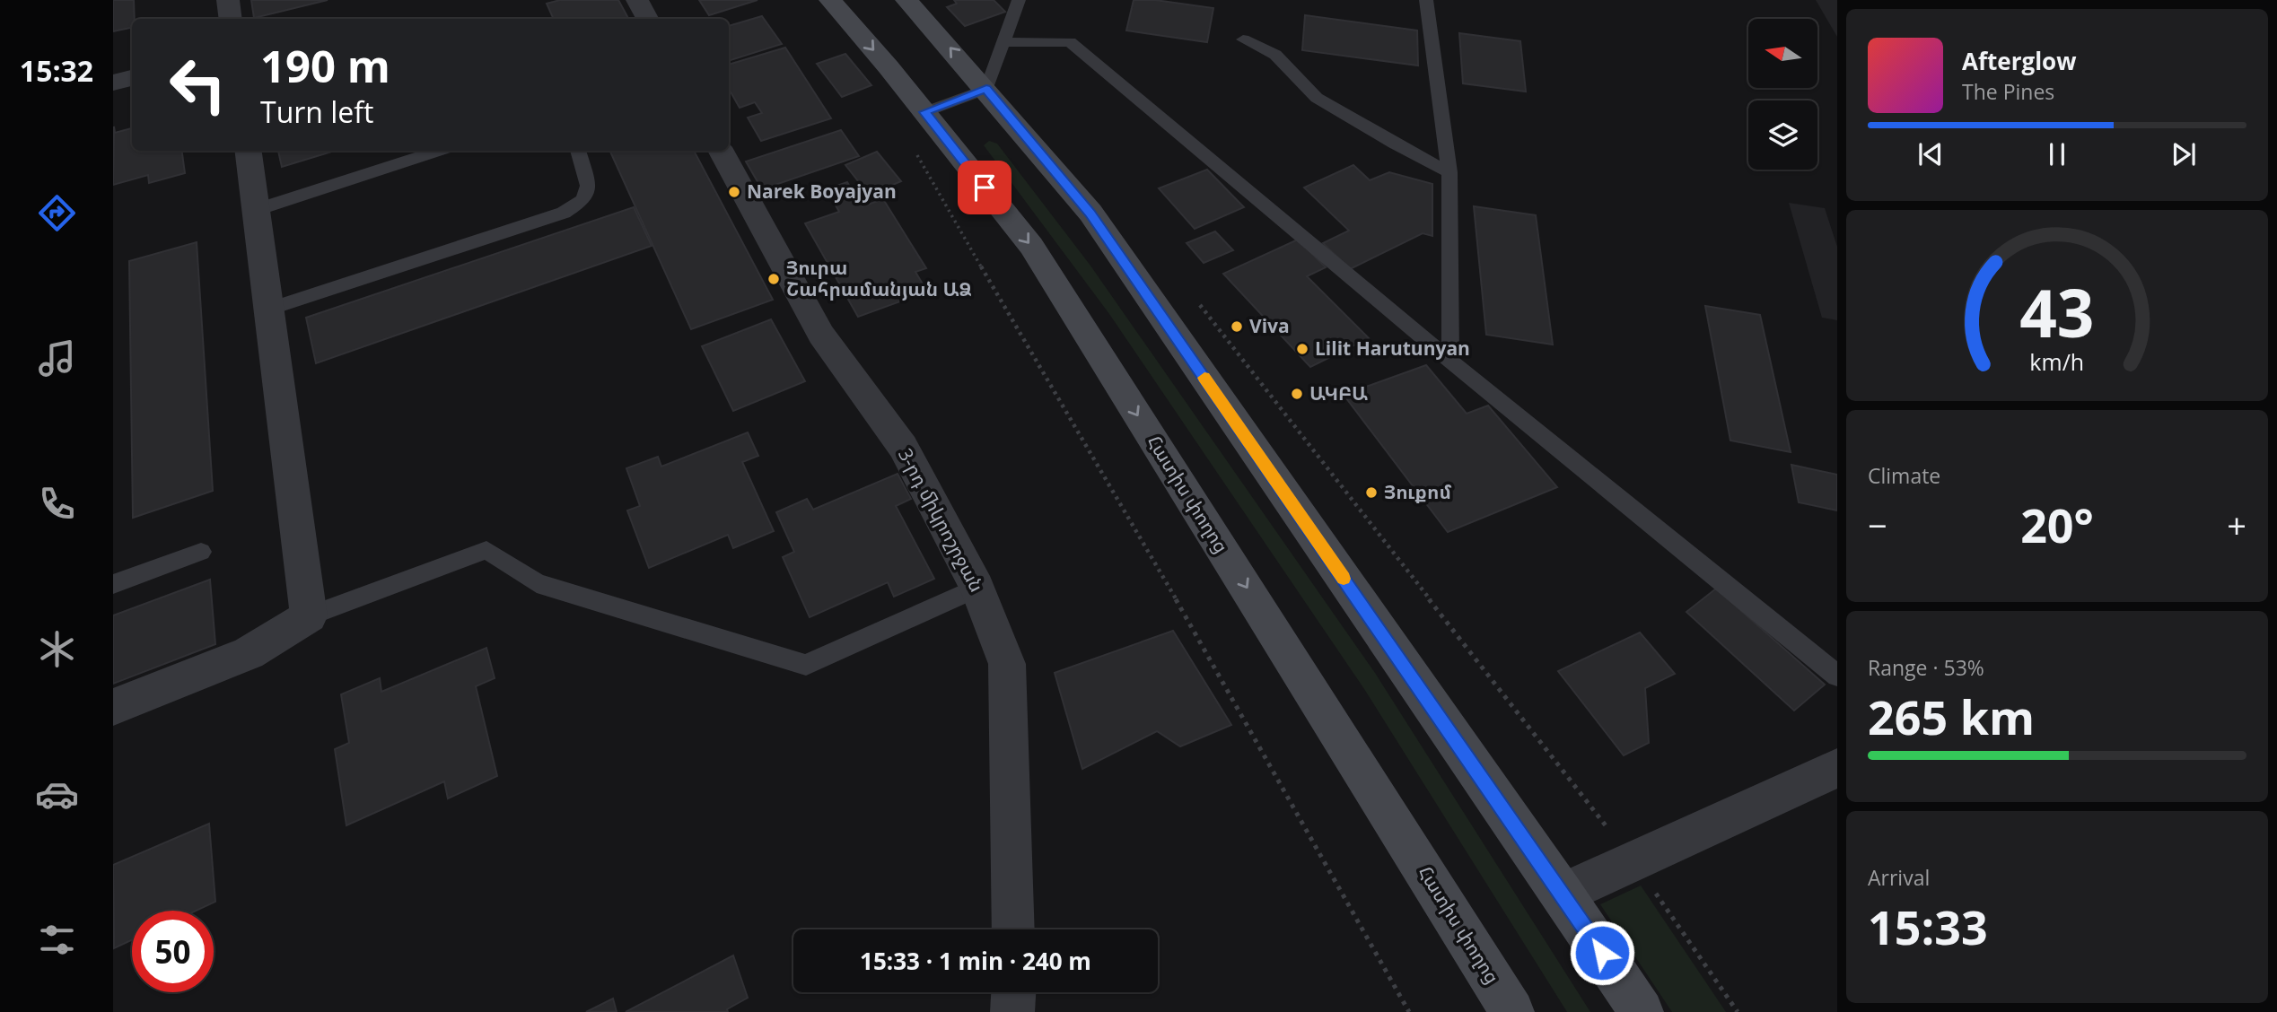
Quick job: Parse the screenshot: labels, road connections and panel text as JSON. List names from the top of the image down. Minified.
{"streets":{"main road":["Հատիս փողոց"],"street":["3-րդ միկրոշրջան"]},"places":["Narek Boyajyan","Յուրա Շահրամանյան ԱՁ","Viva","Lilit Harutunyan","ԱԿԲԱ","Յուքոմ"],"north":"left","page":{"tabs":"15:32","turn":["190 m","Turn left"],"song":["Afterglow","The Pines"],"tile":["Climate",["Range · 53%","265 km"],["Arrival","15:33"]],"heat":["−","20°","+"],"limit":"50","trip":"15:33 · 1 min · 240 m","gauge":["43","km/h"]}}
